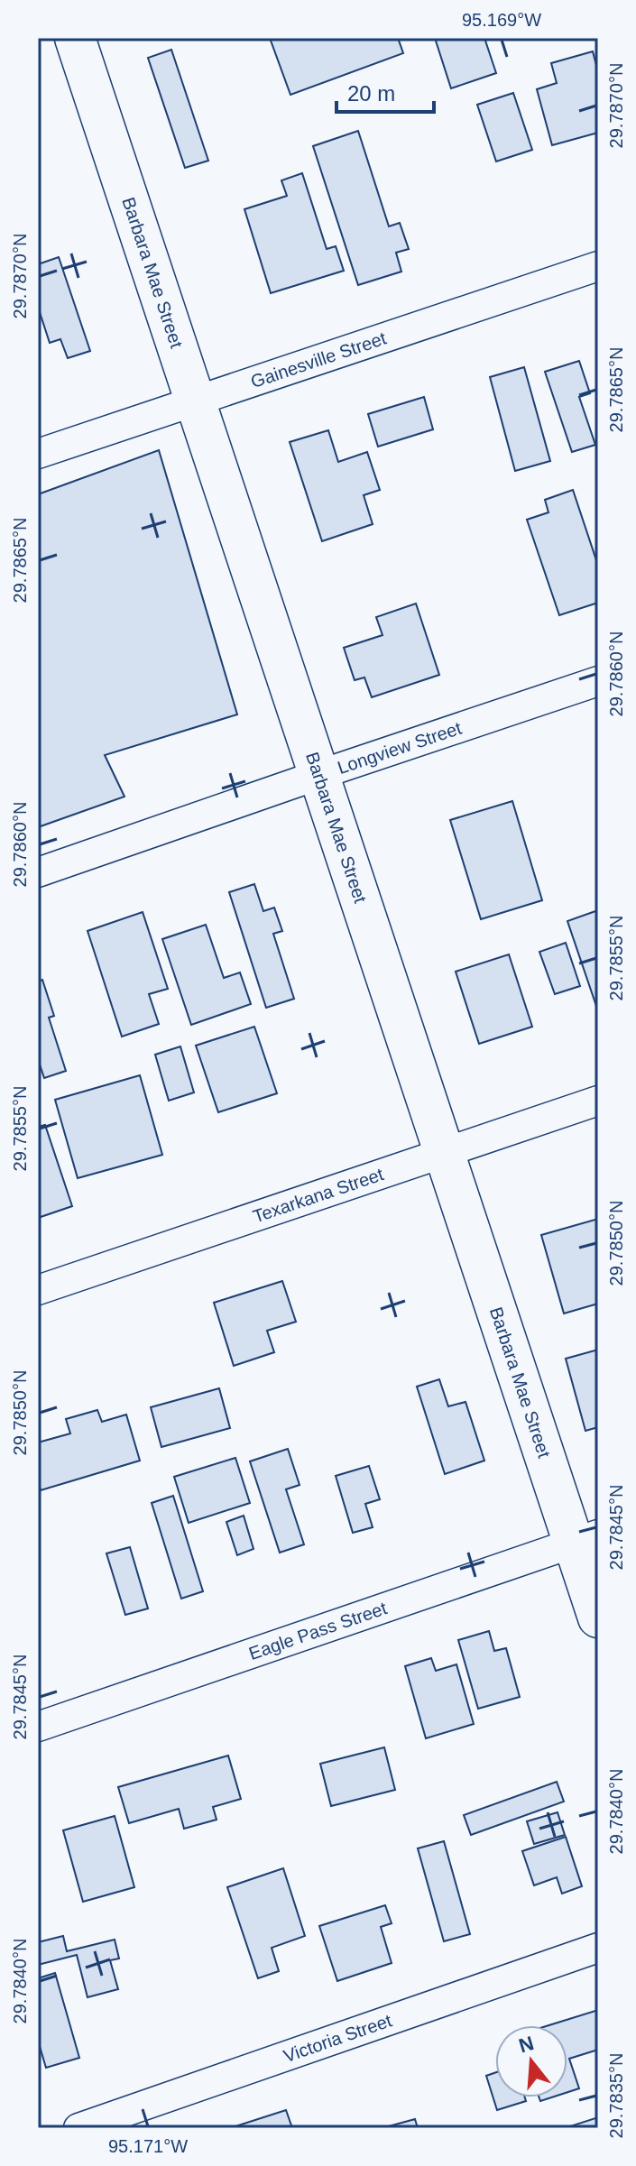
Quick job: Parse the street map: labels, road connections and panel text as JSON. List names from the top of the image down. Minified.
{"streets":{"street":["Barbara Mae Street","Gainesville Street","Longview Street","Texarkana Street","Eagle Pass Street","Victoria Street"]},"crossings":[["Barbara Mae Street","Gainesville Street"],["Barbara Mae Street","Longview Street"],["Barbara Mae Street","Texarkana Street"],["Barbara Mae Street","Eagle Pass Street"]],"scale_bar":"20 m","north":"top","coordinates":["95.169°W","29.7870°N","29.7865°N","29.7860°N","29.7855°N","29.7850°N","29.7845°N","29.7840°N","29.7835°N","95.171°W"]}
